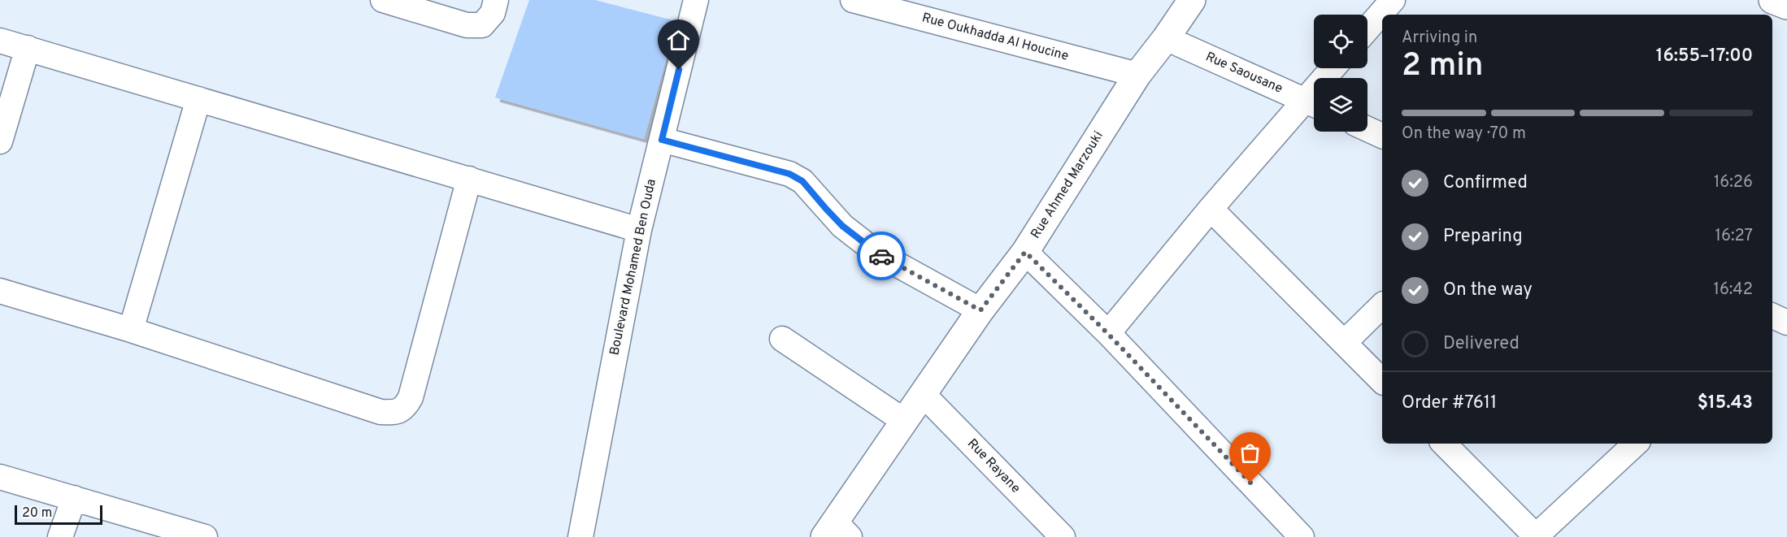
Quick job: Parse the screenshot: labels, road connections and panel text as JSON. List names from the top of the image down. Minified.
{"streets":{"main road":["Rue Ahmed Marzouki"],"street":["Rue Oukhadda Al Houcine","Rue Saousane","Boulevard Mohamed Ben Ouda","Rue Rayane"]},"crossings":[["Rue Oukhadda Al Houcine","Rue Ahmed Marzouki"],["Rue Saousane","Rue Ahmed Marzouki"],["Rue Ahmed Marzouki","Rue Rayane"]],"scale_bar":"20 m","page":{"heading":["2 min","Arriving in","16:55–17:00"],"panel":["Order #7611","$15.43"],"bar":"On the way · 70 m","list":[["Confirmed","16:26"],["Preparing","16:27"],["On the way","16:42"],"Delivered"],"scale":"20 m"}}
